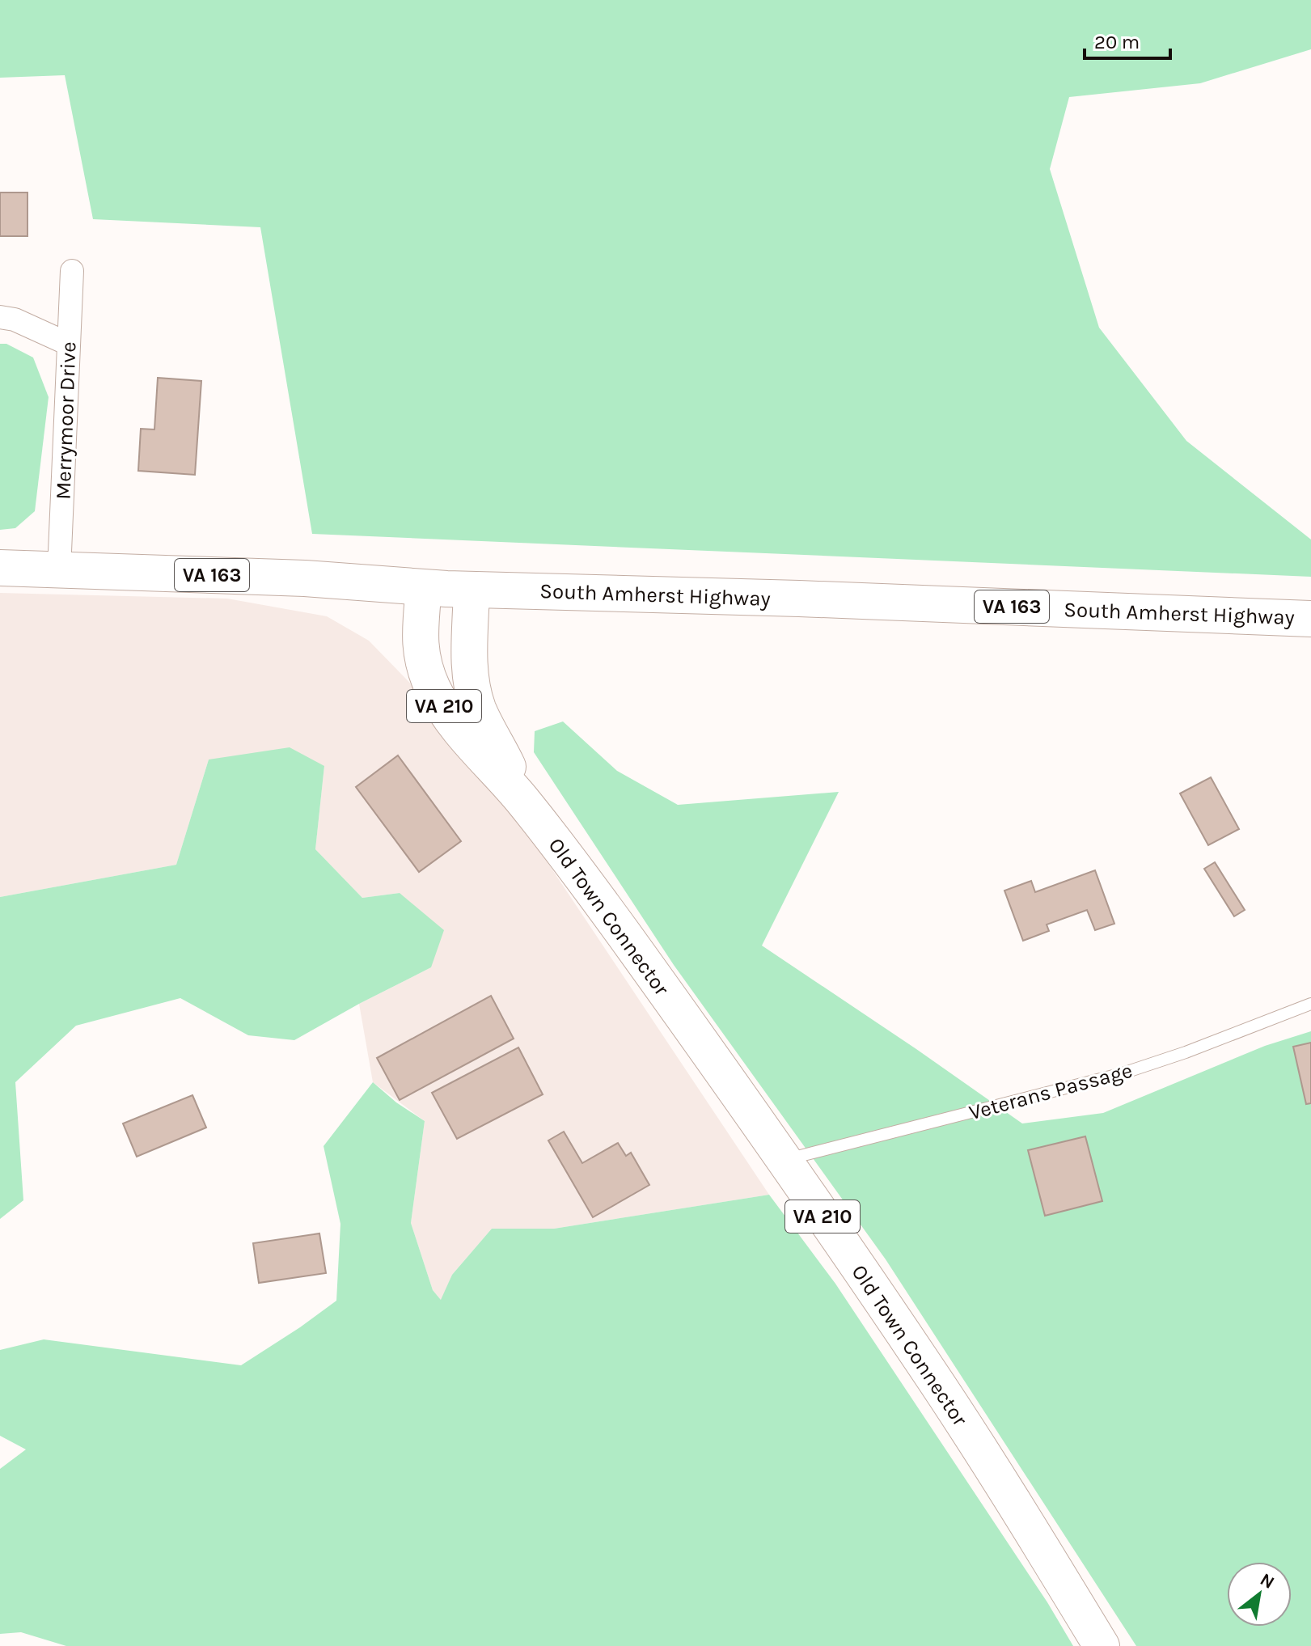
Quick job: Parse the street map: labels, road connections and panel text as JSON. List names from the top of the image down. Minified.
{"streets":{"main road":["VA 163","South Amherst Highway","VA 210","Old Town Connector"],"street":["Merrymoor Drive"],"lane":["Veterans Passage"]},"crossings":[["Merrymoor Drive","South Amherst Highway"],["South Amherst Highway","Old Town Connector"],["Old Town Connector","Veterans Passage"]],"scale_bar":"20 m","north":"top right"}
